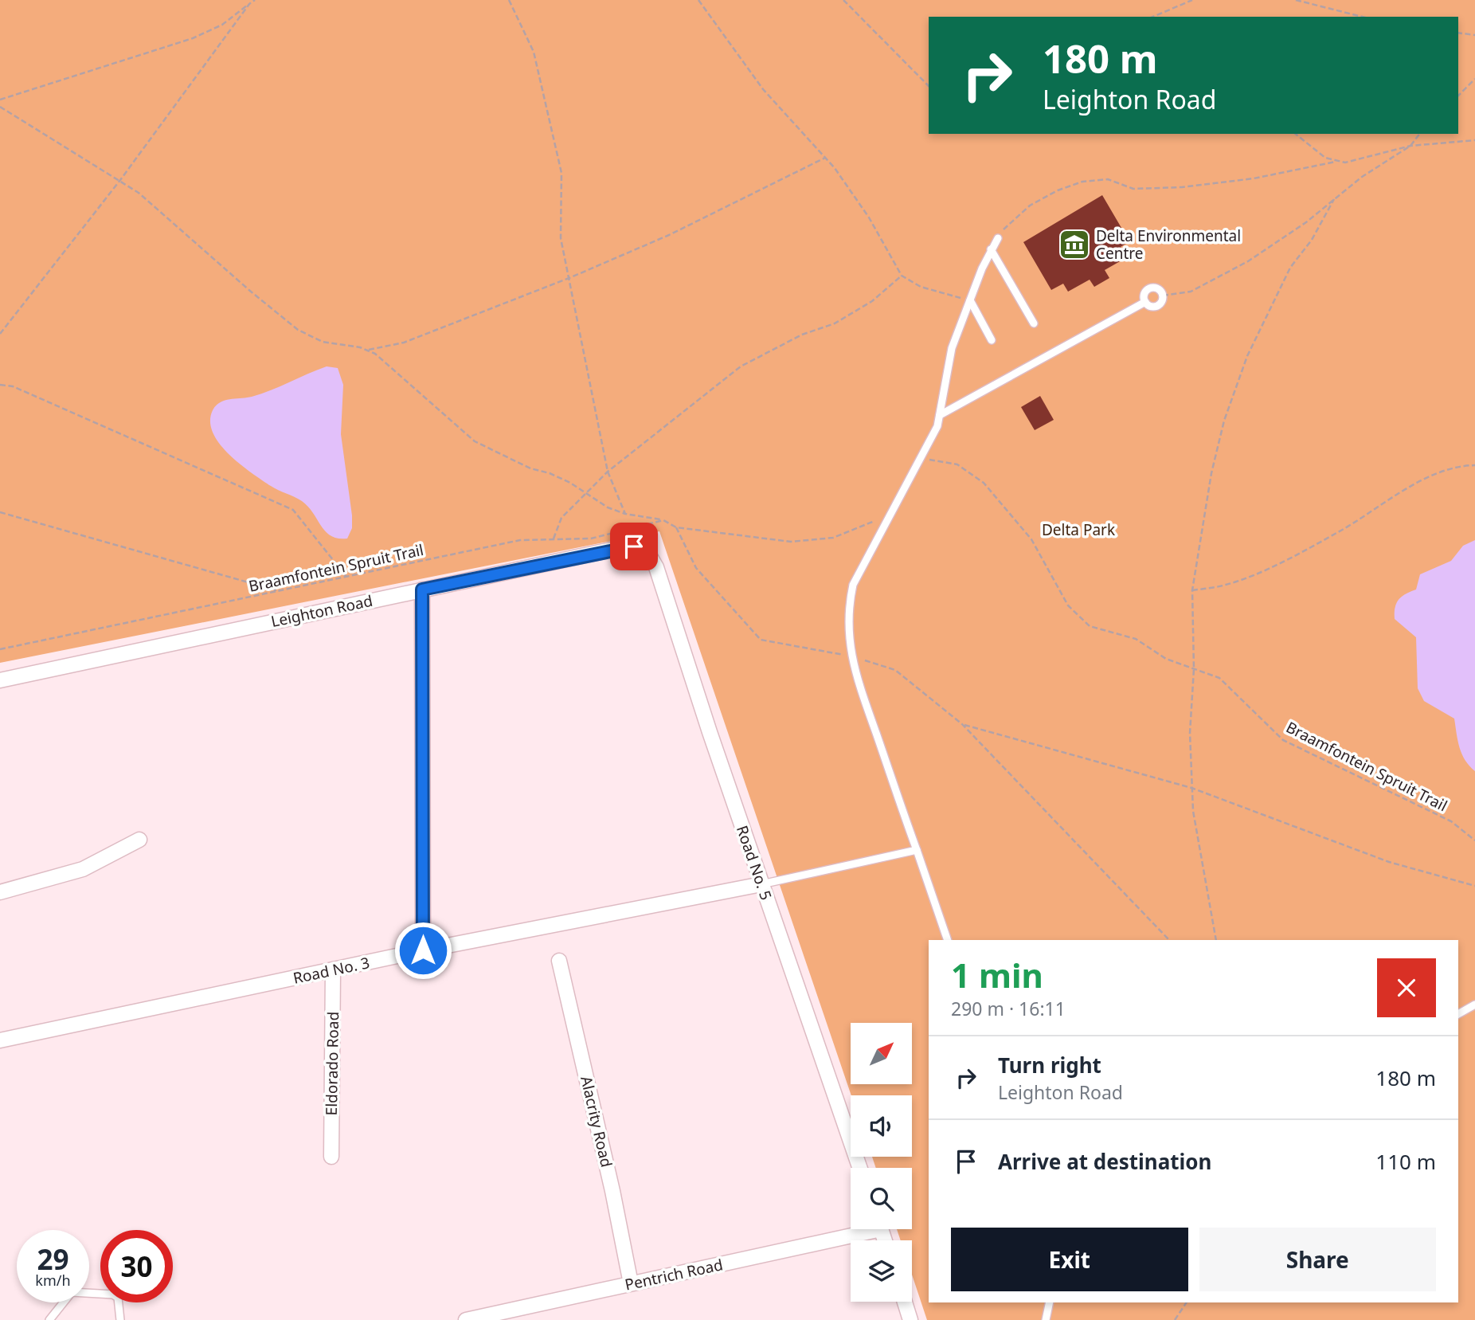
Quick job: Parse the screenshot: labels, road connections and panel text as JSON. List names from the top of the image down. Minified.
{"streets":{"street":["Leighton Road","Road No. 5","Road No. 3","Eldorado Road","Alacrity Road","Pentrich Road"],"path":["Braamfontein Spruit Trail"]},"crossings":[["Leighton Road","Road No. 5"],["Road No. 5","Road No. 3"],["Road No. 3","Eldorado Road"],["Alacrity Road","Pentrich Road"]],"parks":["Delta Park"],"places":{"museum":["Delta Environmental Centre"]},"north":"top right","page":{"turn":["180 m","Leighton Road"],"heading":["1 min","290 m · 16:11"],"list":[{"name":"Turn right","note":"Leighton Road","value":"180 m"},{"name":"Arrive at destination","value":"110 m"}],"buttons":["Exit","Share"],"speed":"29 km/h","limit":"30"}}
